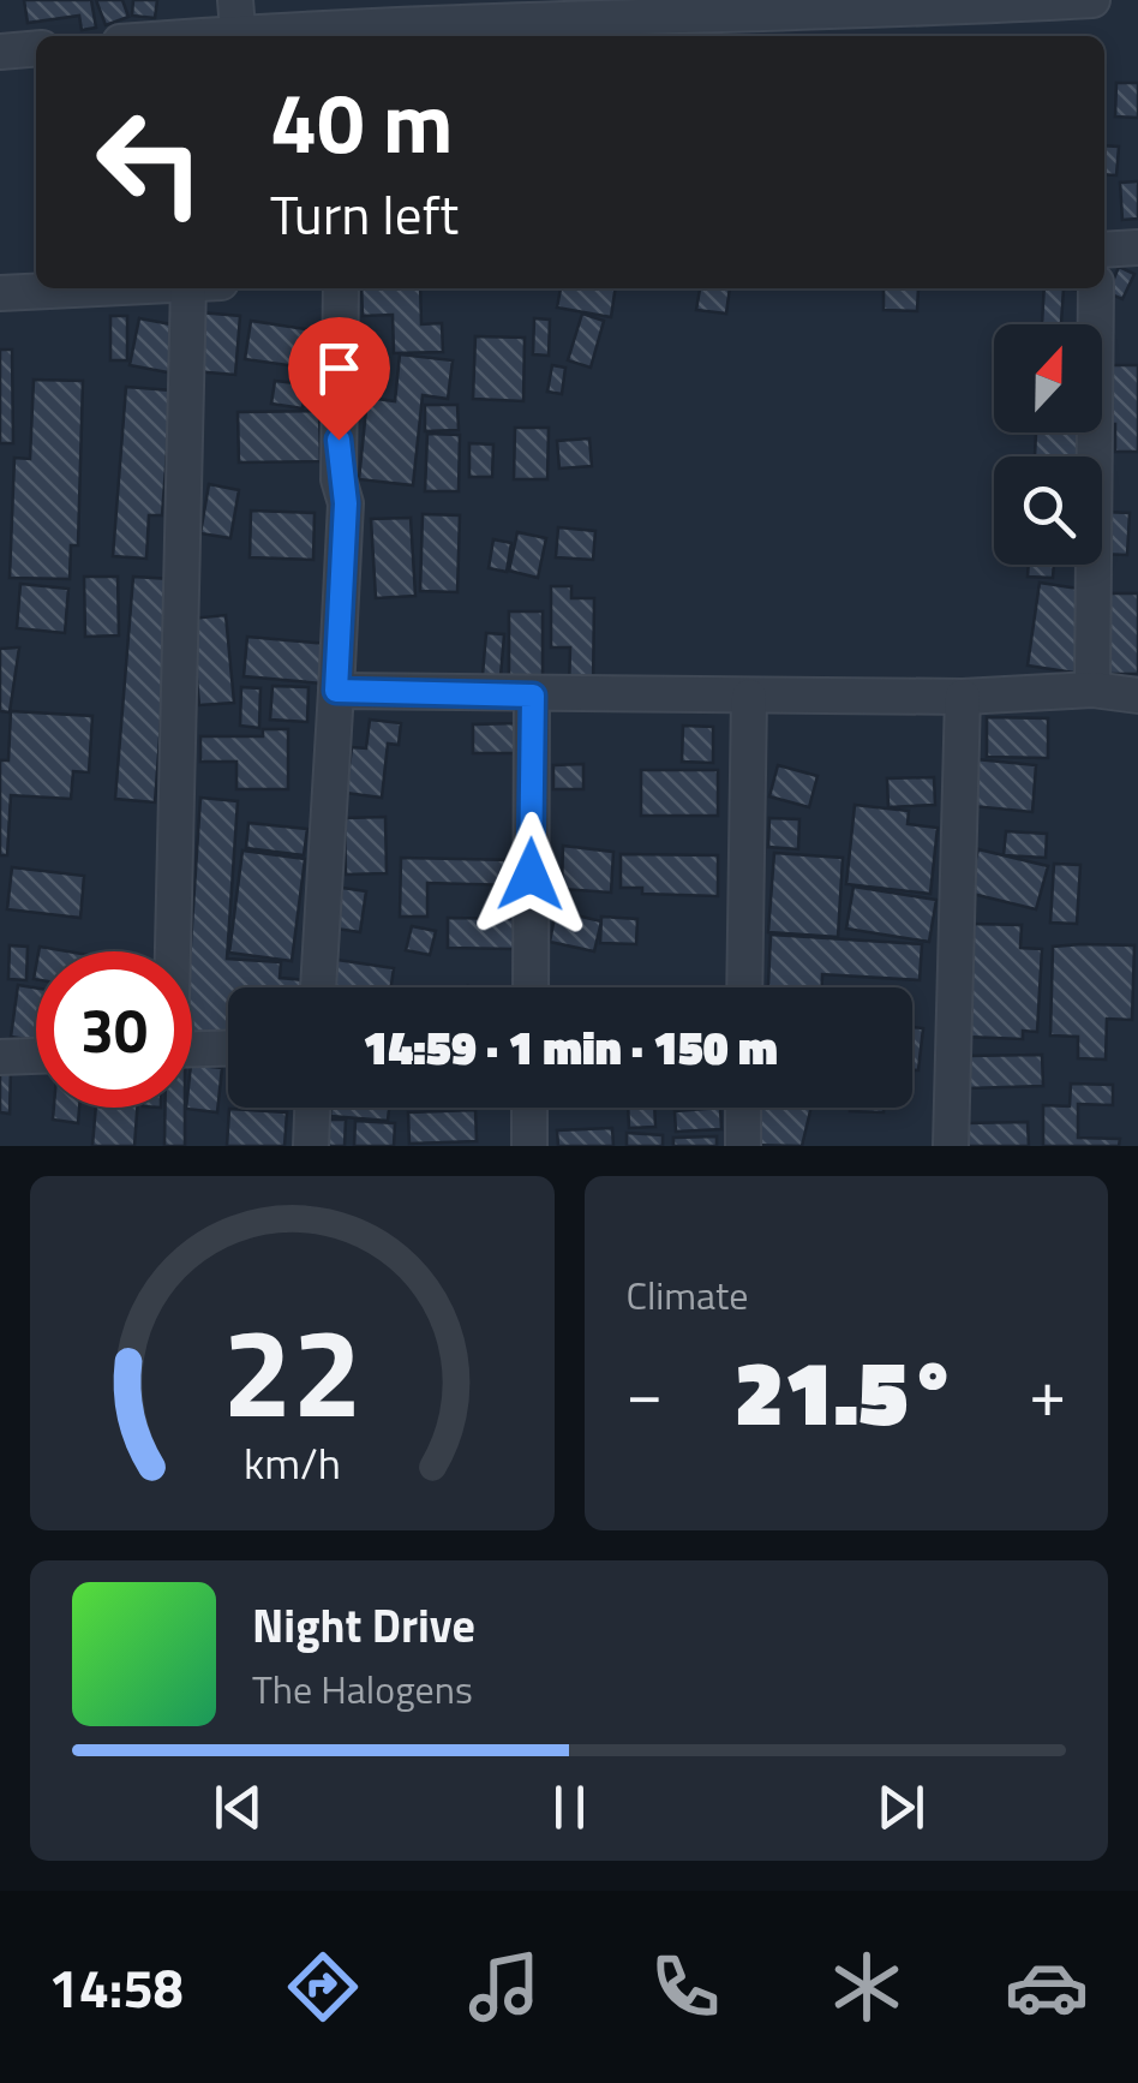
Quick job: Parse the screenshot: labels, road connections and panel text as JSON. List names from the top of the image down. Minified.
{"north":"top","page":{"turn":["40 m","Turn left"],"limit":"30","trip":"14:59 · 1 min · 150 m","tile":"Climate","heat":["−","21.5°","+"],"song":["Night Drive","The Halogens"],"tabs":"14:58","gauge":["22","km/h"]}}
